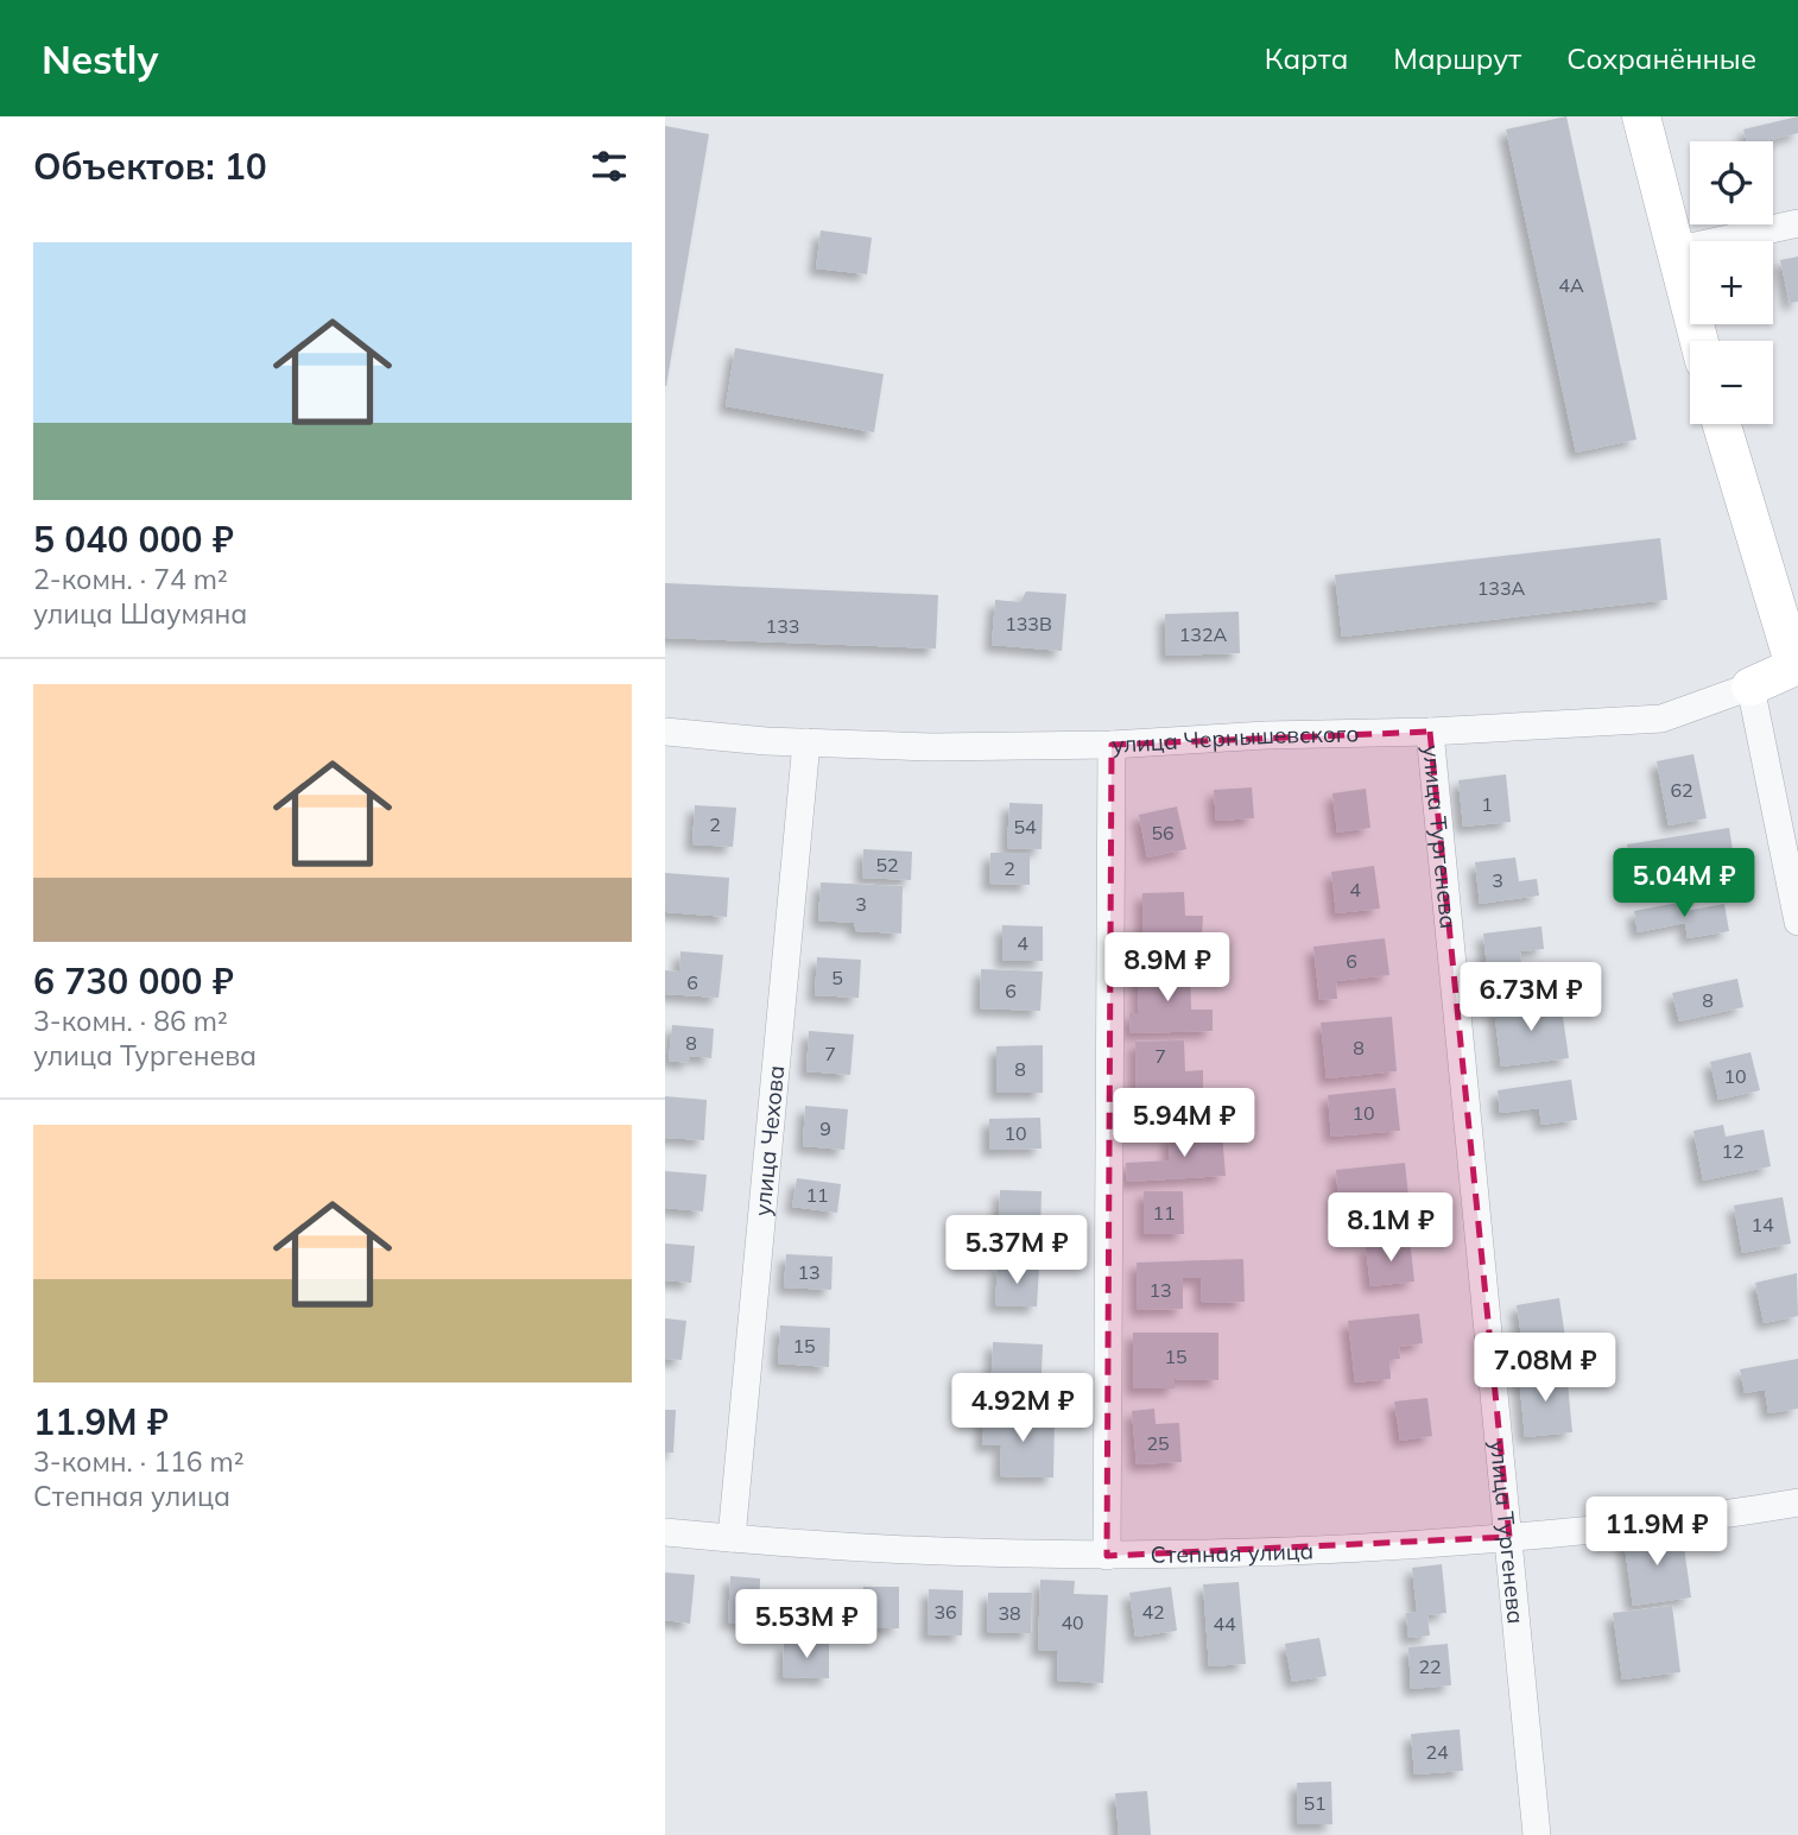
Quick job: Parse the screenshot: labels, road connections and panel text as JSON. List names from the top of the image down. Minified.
{"streets":{"street":["улица Чернышевского","улица Тургенева","улица Чехова","Степная улица"]},"crossings":[["улица Чернышевского","улица Тургенева"],["улица Чернышевского","улица Чехова"],["улица Тургенева","Степная улица"],["улица Чехова","Степная улица"]],"house_numbers":["4А","133А","133В","133","132А","62","1","2","54","56","52","2","3","4","3","4","6","5","6","6","8","8","8","7","7","8","10","10","9","10","12","11","11","14","13","13","15","15","25","36","42","38","40","44","22","24","51"],"page":{"header":"Nestly","nav":["Карта","Маршрут","Сохранённые"],"heading":"Объектов: 10","map_buttons":["+","−"],"list":[{"name":"5 040 000 ₽","note":"2-комн. · 74 m² · улица Шаумяна"},{"name":"6 730 000 ₽","note":"3-комн. · 86 m² · улица Тургенева"},{"name":"11.9M ₽","note":"3-комн. · 116 m² · Степная улица"}],"price":["5.04M ₽","8.9M ₽","6.73M ₽","5.94M ₽","8.1M ₽","5.37M ₽","7.08M ₽","4.92M ₽","11.9M ₽","5.53M ₽"]}}
